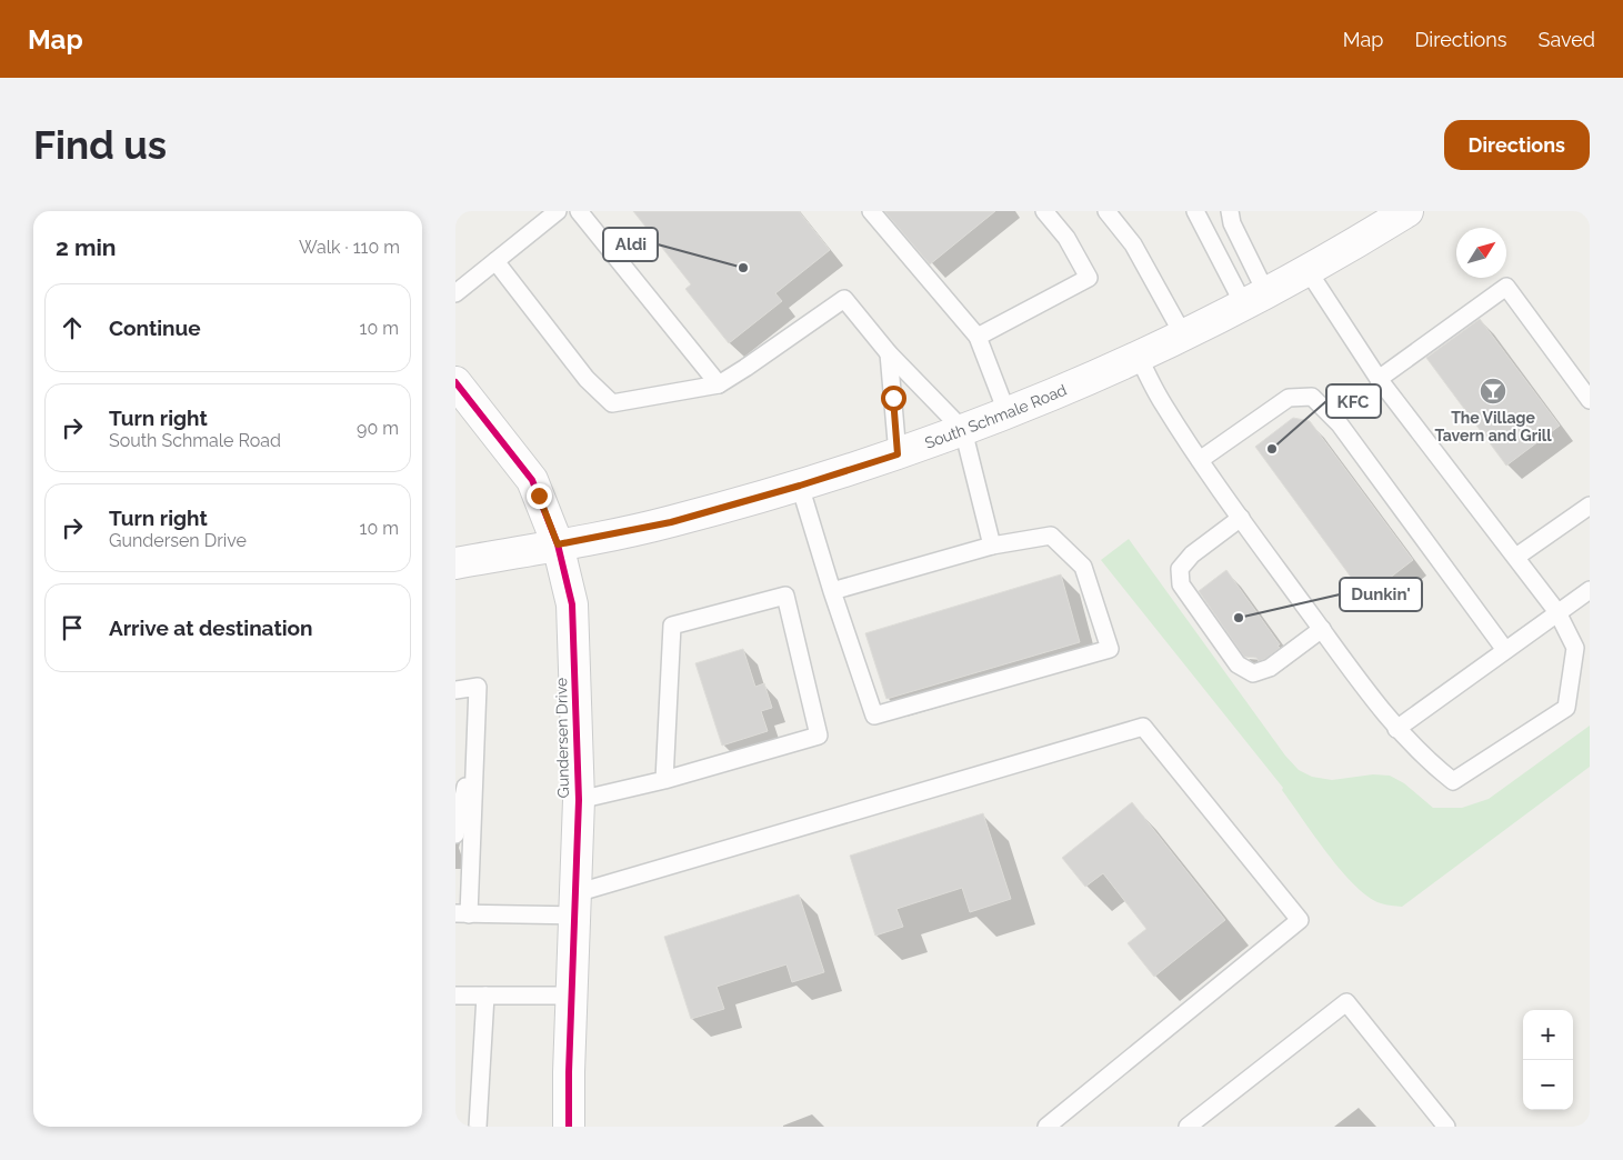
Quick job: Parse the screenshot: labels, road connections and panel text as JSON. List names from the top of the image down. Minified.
{"streets":{"main road":["South Schmale Road","Gundersen Drive"]},"crossings":[["South Schmale Road","Gundersen Drive"]],"places":{"other":["Aldi","KFC","Dunkin'"],"bar":["The Village Tavern and Grill"]},"north":"top right","page":{"header":"Map","nav":["Map","Directions","Saved"],"buttons":"Directions","title":"Find us","heading":["2 min","Walk · 110 m"],"list":[["Continue","10 m"],["Turn right","South Schmale Road","90 m"],["Turn right","Gundersen Drive","10 m"],"Arrive at destination"],"map_buttons":["+","−"]}}
